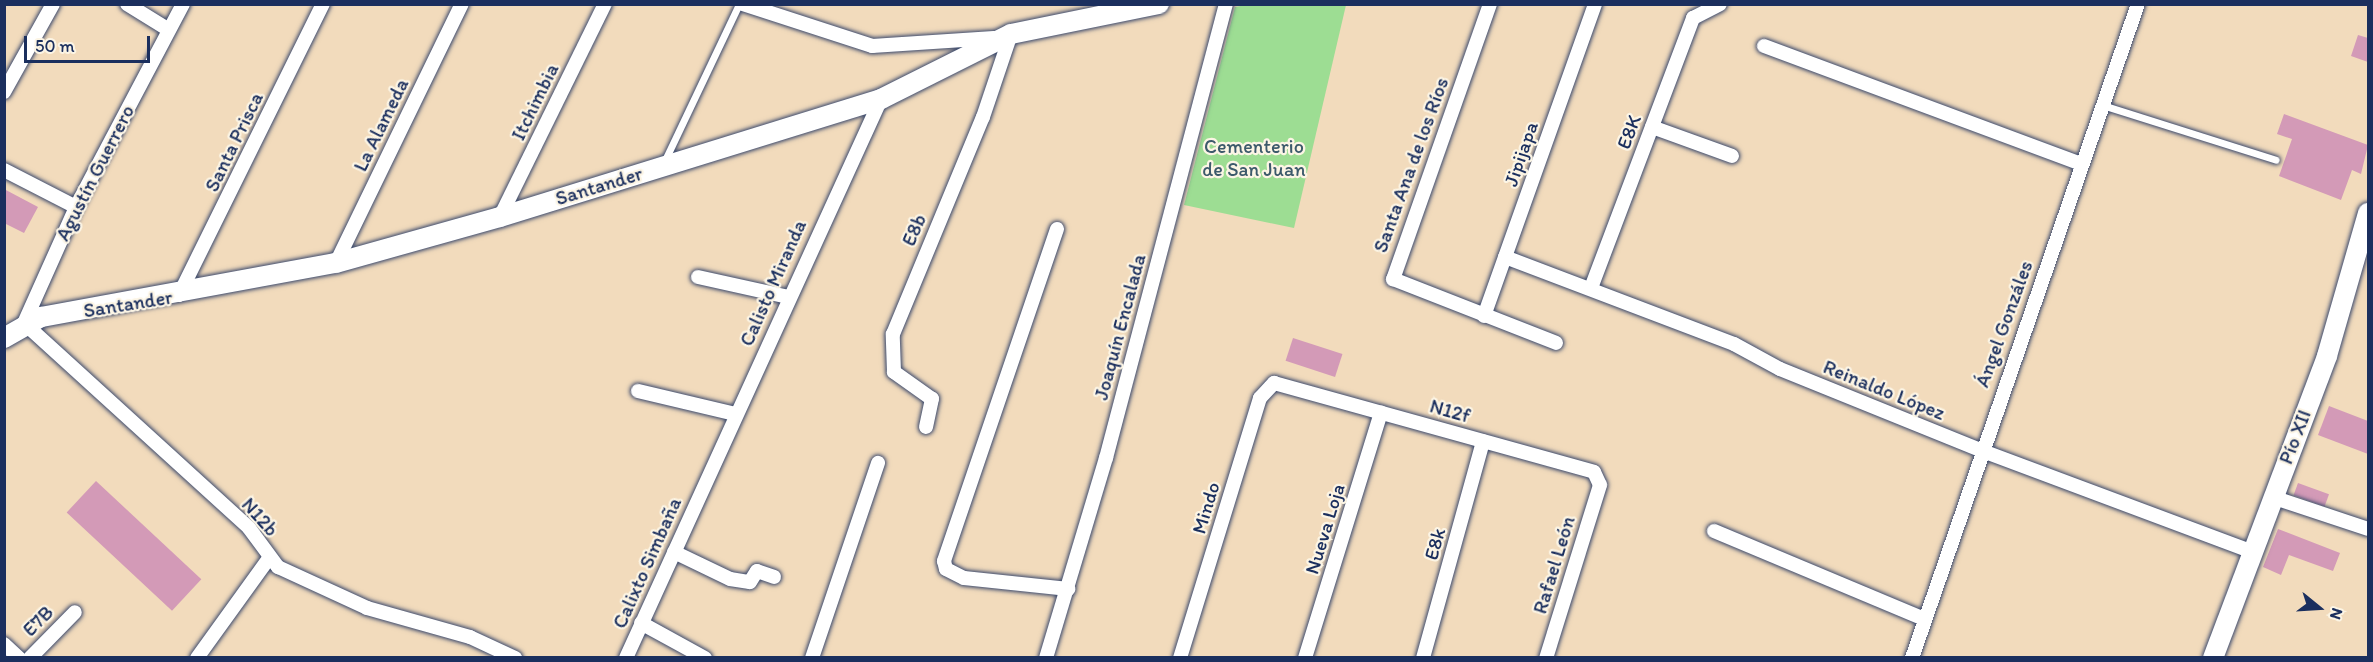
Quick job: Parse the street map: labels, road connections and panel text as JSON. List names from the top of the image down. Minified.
{"streets":{"street":["Itchimbia","La Alameda","E8K","Santa Prisca","Jipijapa","Santa Ana de los Ríos","Agustín Guerrero","Santander","E8b","Calisto Miranda","Ángel Gonzáles","Joaquín Encalada","Reinaldo López","N12f","Pío XII","Mindo","N12b","Nueva Loja","E8k","Calixto Simbaña","Rafael León","E7B"]},"crossings":[["Itchimbia","Santander"],["La Alameda","Santander"],["E8K","Reinaldo López"],["Santa Prisca","Santander"],["Jipijapa","Santa Ana de los Ríos"],["Jipijapa","Reinaldo López"],["Agustín Guerrero","Santander"],["Agustín Guerrero","N12b"],["Santander","E8b"],["Santander","Calisto Miranda"],["Santander","N12b"],["Calisto Miranda","Calixto Simbaña"],["Ángel Gonzáles","Reinaldo López"],["Reinaldo López","Pío XII"],["N12f","Mindo"],["N12f","Nueva Loja"],["N12f","E8k"],["N12f","Rafael León"]],"parks":["Cementerio de San Juan"],"scale_bar":"50 m","north":"right"}
